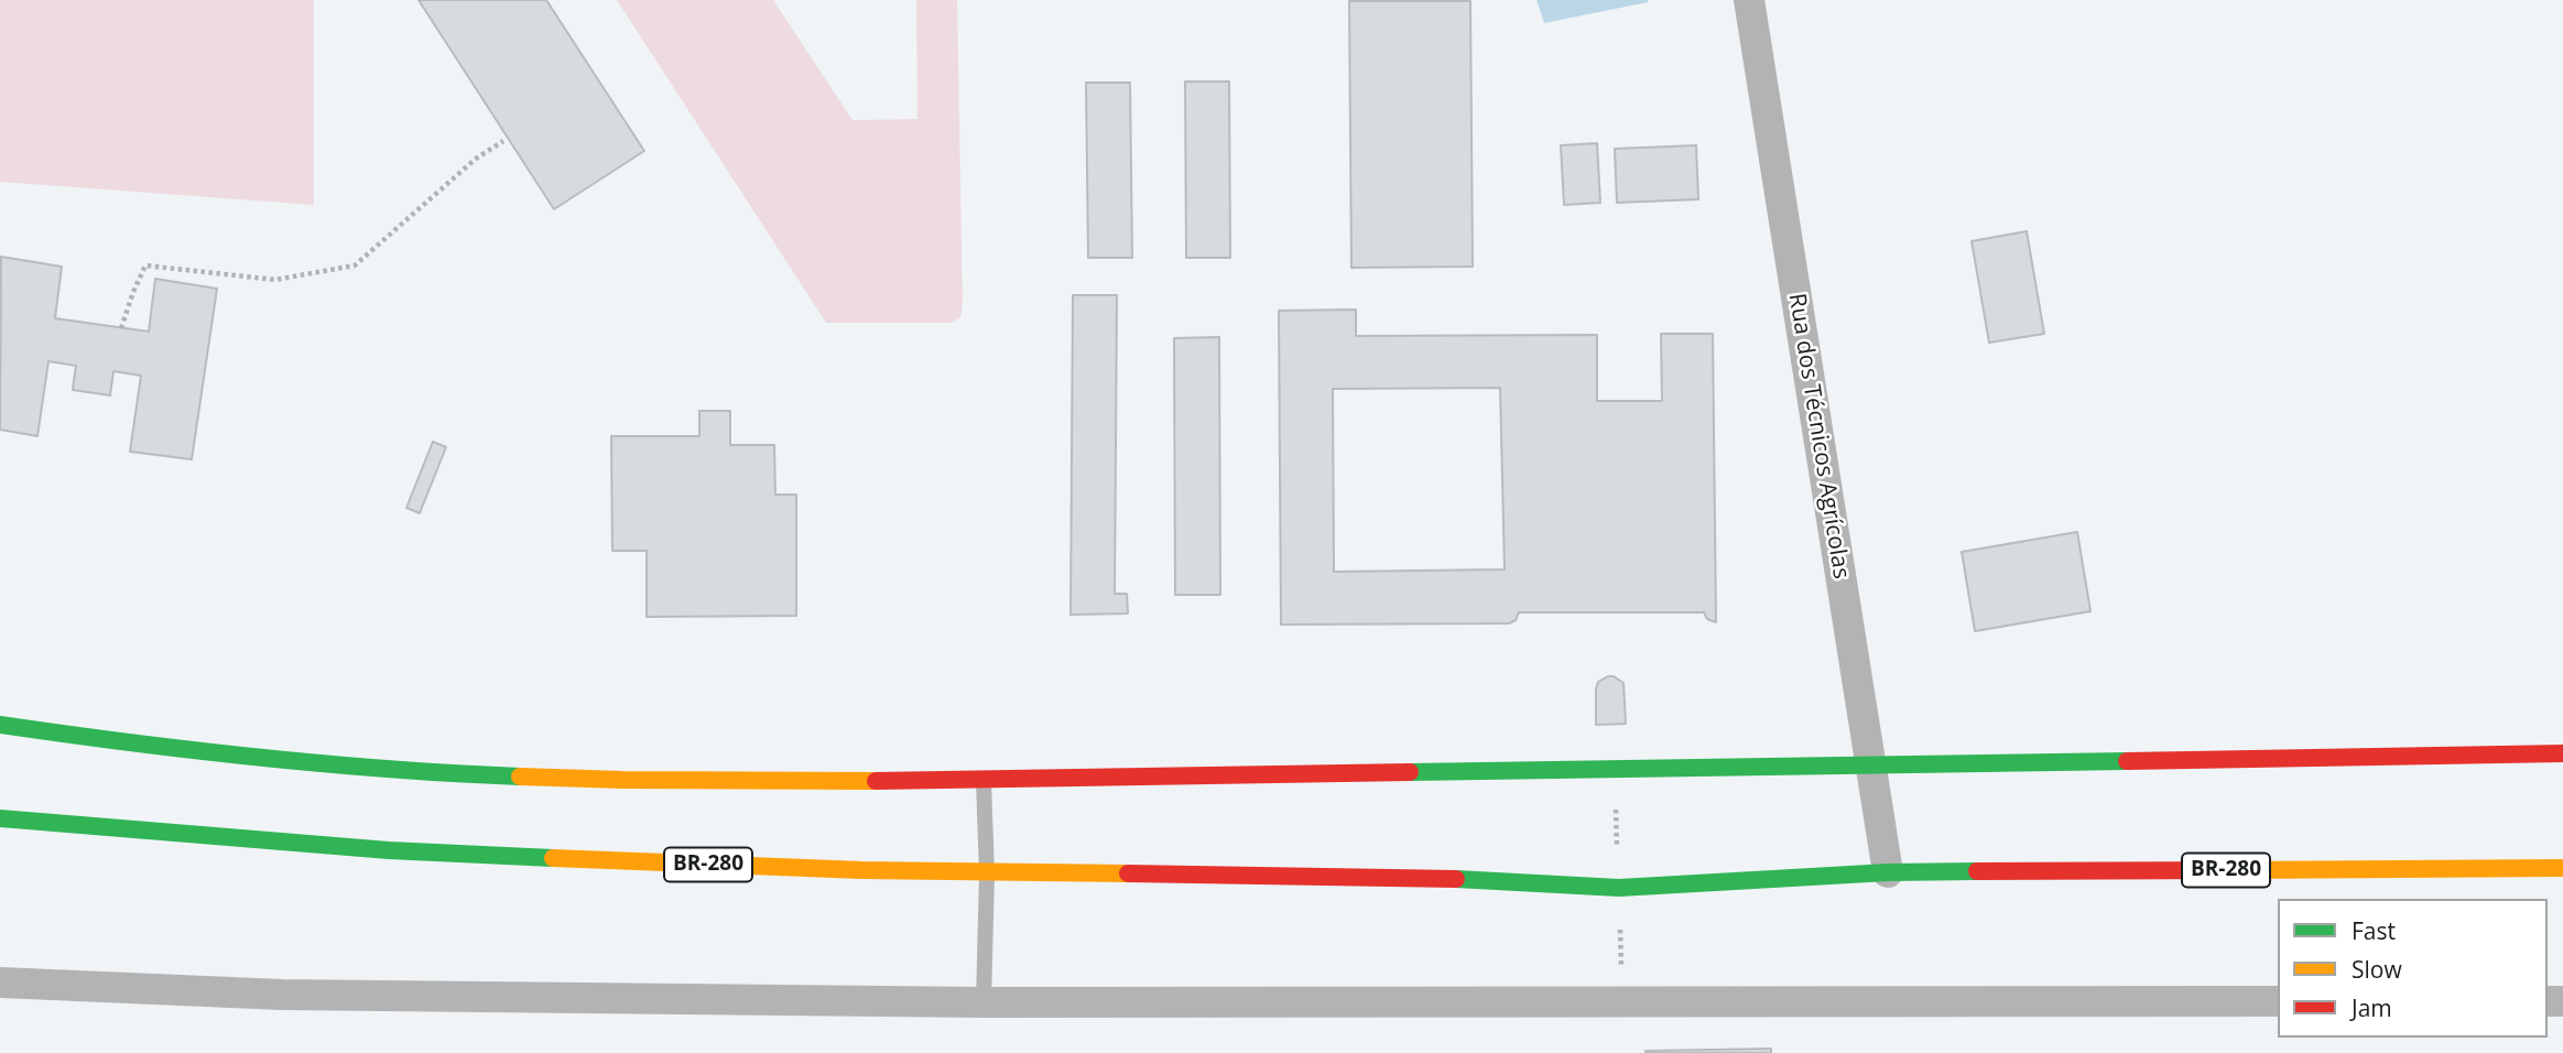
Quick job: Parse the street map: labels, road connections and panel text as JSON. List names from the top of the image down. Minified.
{"streets":{"main road":["BR-280"],"street":["Rua dos Técnicos Agrícolas"]},"crossings":[["Rua dos Técnicos Agrícolas","BR-280"]],"legend":["Fast","Slow","Jam"]}
